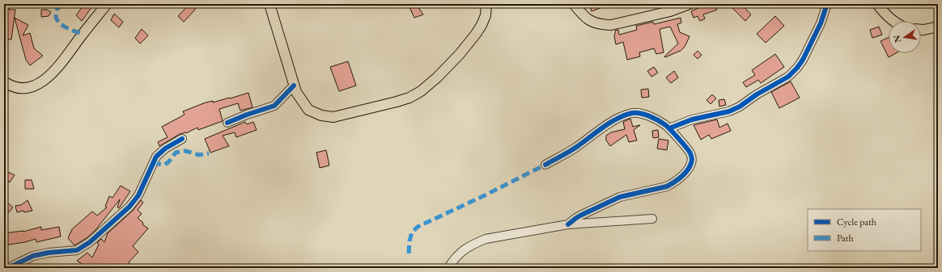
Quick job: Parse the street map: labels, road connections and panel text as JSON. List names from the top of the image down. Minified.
{"legend":["Cycle path","Path"],"north":"left"}
